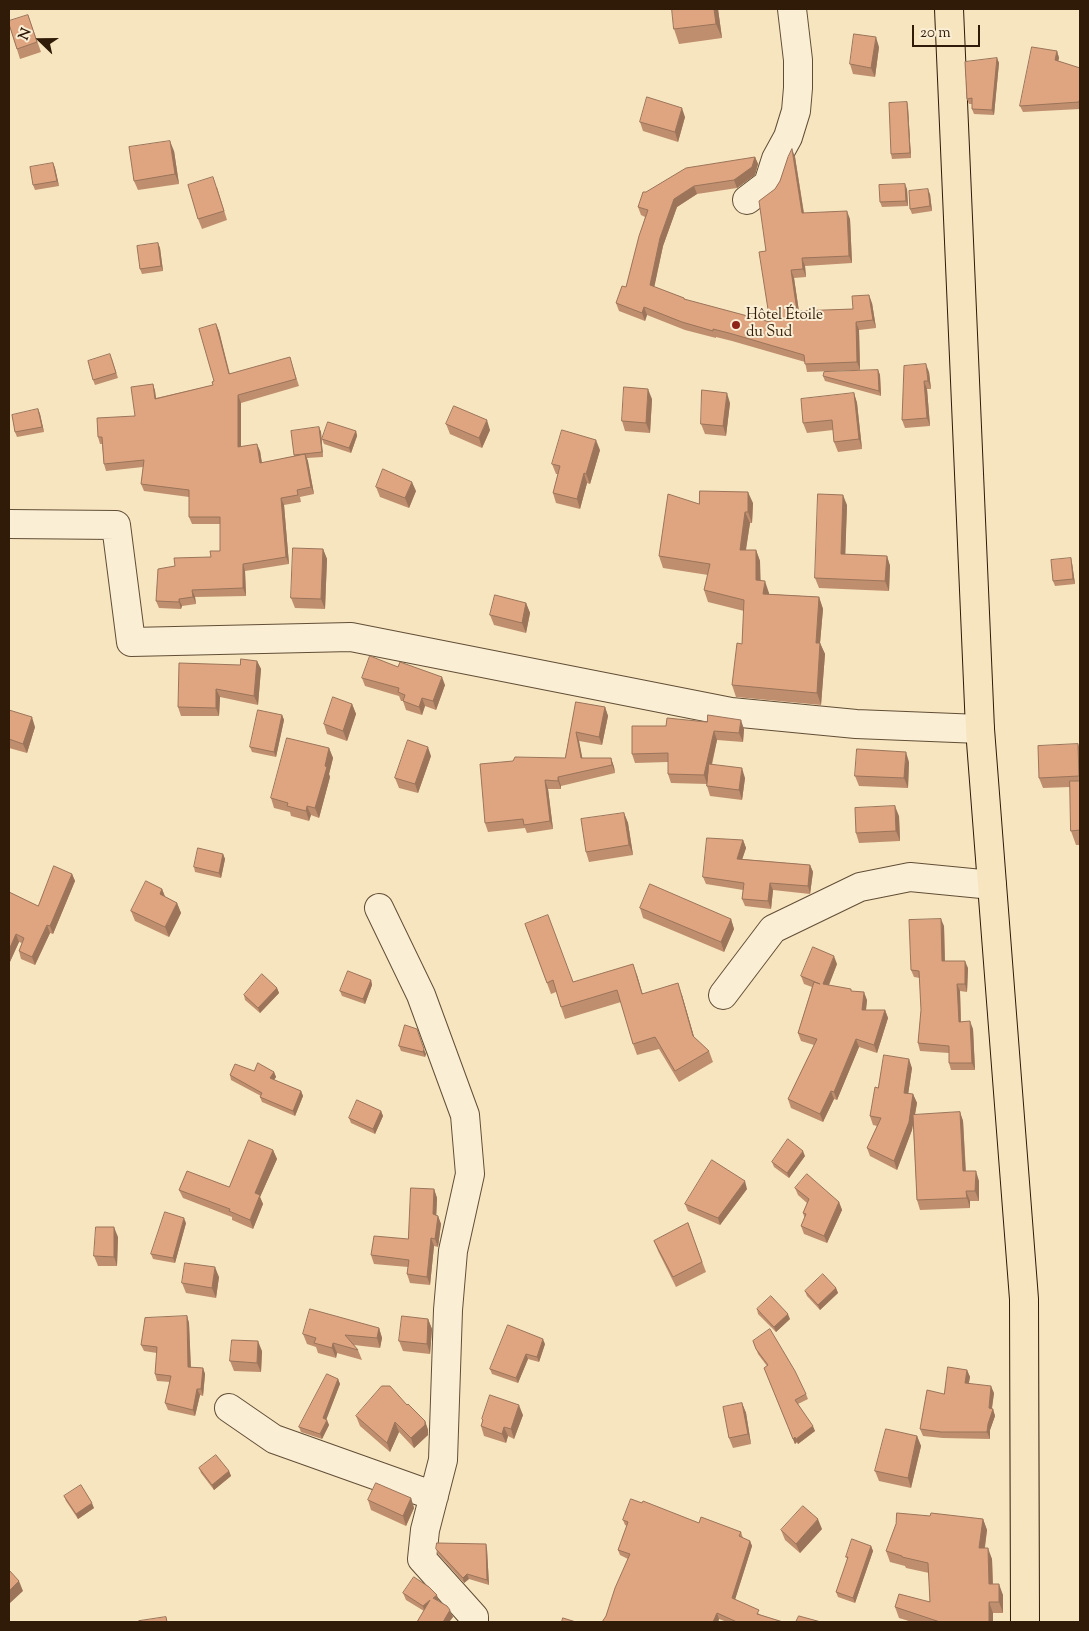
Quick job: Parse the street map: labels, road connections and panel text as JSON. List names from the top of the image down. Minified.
{"places":["Hôtel Étoile du Sud"],"scale_bar":"20 m","north":"left"}
